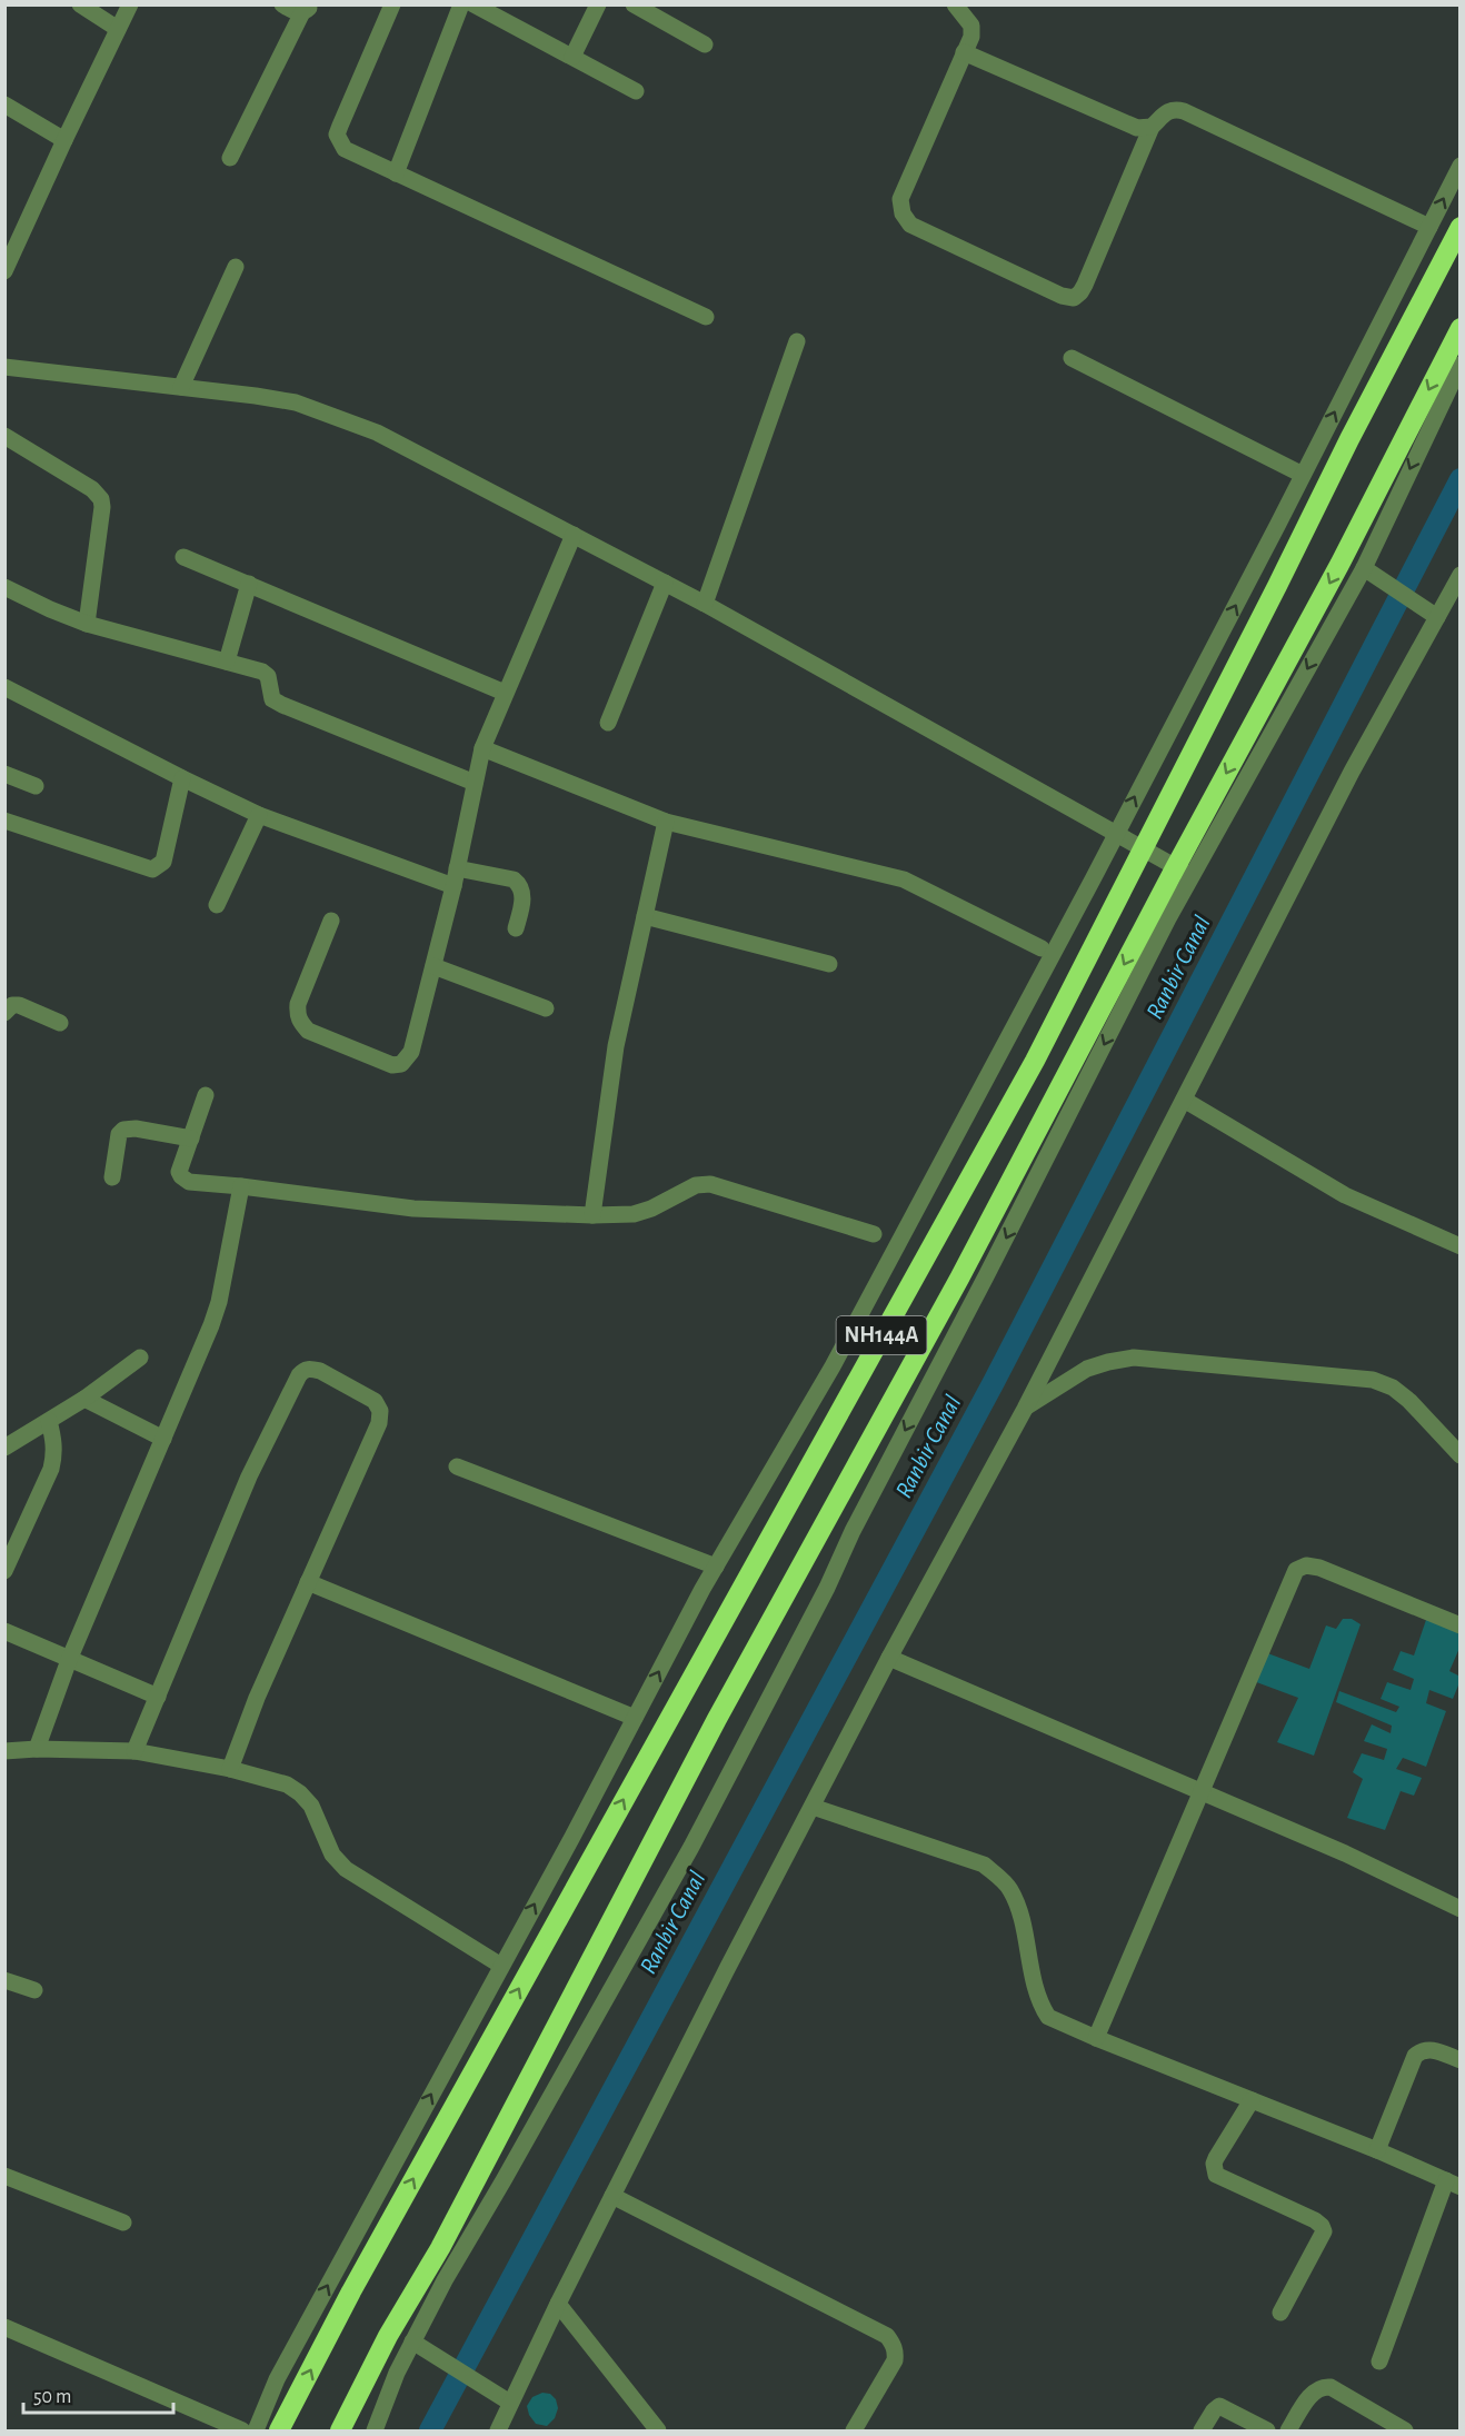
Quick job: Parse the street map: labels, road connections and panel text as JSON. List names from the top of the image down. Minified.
{"streets":{"highway":["NH144A"]},"water":["Ranbir Canal"],"scale_bar":"50 m"}
